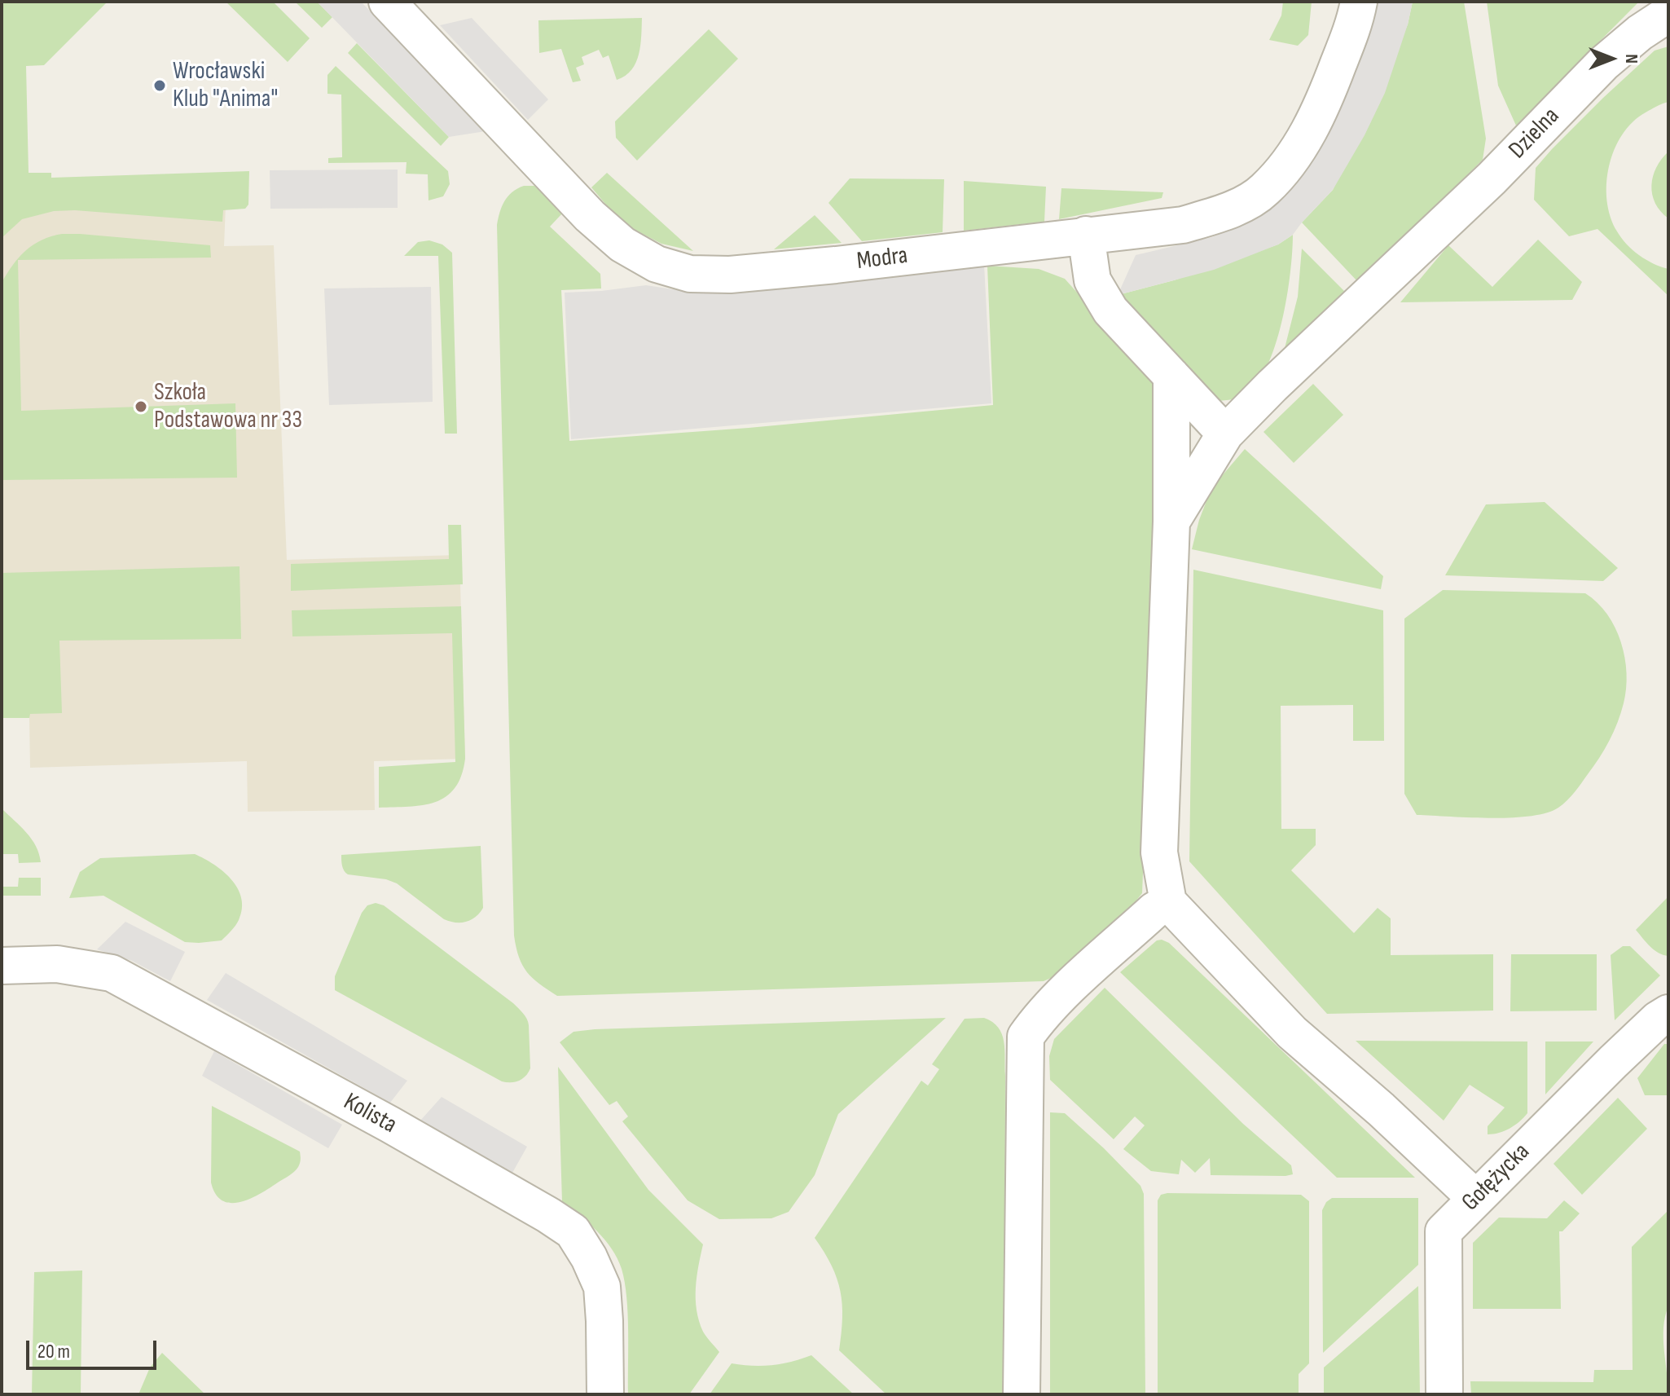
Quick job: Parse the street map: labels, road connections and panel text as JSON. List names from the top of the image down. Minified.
{"streets":{"street":["Dzielna","Modra","Kolista","Gołężycka"]},"places":["Wrocławski Klub \"Anima\"","Szkoła Podstawowa nr 33"],"scale_bar":"20 m","north":"right"}
